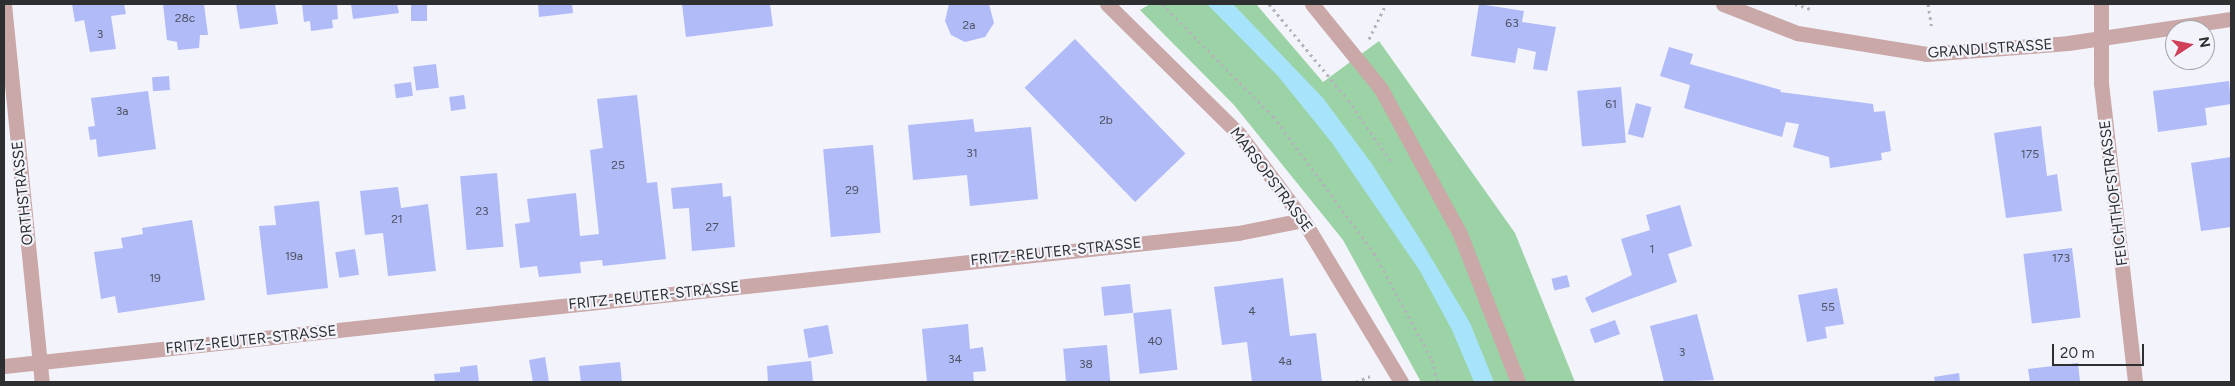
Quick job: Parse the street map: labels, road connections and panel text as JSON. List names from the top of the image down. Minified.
{"streets":{"street":["GRANDLSTRASSE","MARSOPSTRASSE","ORTHSTRASSE","FEICHTHOFSTRASSE","FRITZ-REUTER-STRASSE"]},"crossings":[["GRANDLSTRASSE","FEICHTHOFSTRASSE"],["MARSOPSTRASSE","FRITZ-REUTER-STRASSE"],["ORTHSTRASSE","FRITZ-REUTER-STRASSE"]],"house_numbers":["28c","63","2a","3","61","3a","2b","31","175","25","29","23","21","27","1","19a","173","19","55","4","40","3","34","4a","38"],"scale_bar":"20 m","north":"right"}
